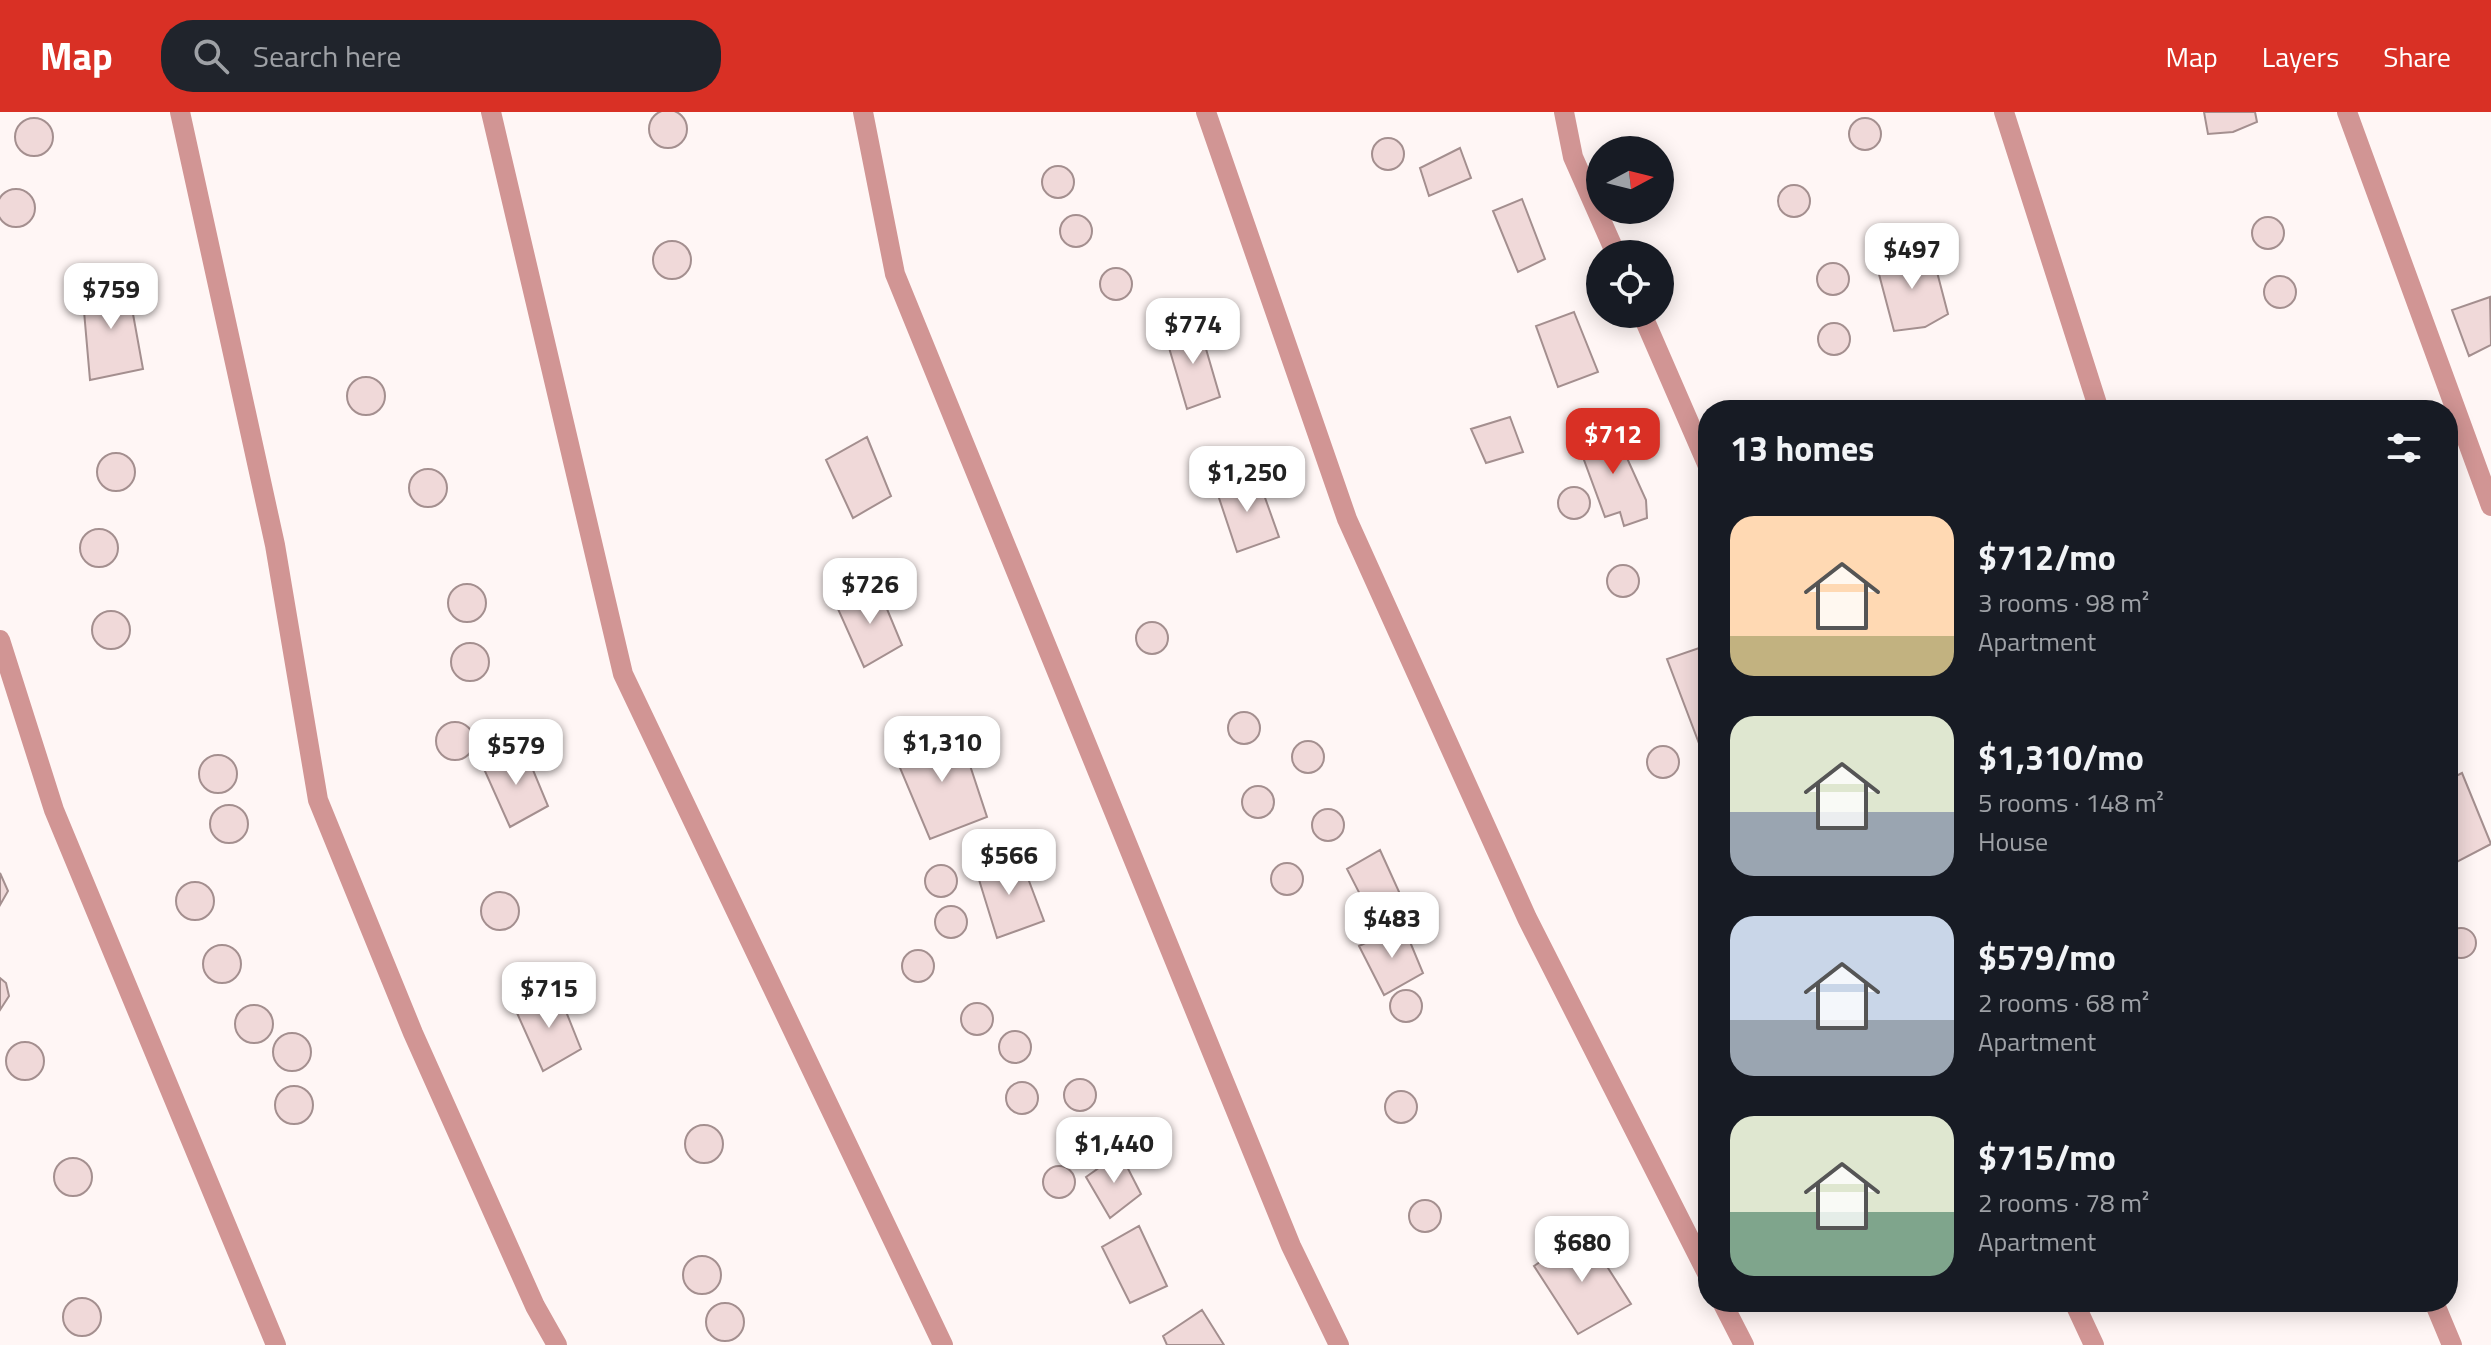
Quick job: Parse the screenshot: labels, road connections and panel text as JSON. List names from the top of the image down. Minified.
{"north":"right","page":{"header":"Map","search":"Search here","nav":["Map","Layers","Share"],"price":["$497","$759","$774","$712","$1,250","$726","$1,310","$579","$566","$483","$715","$1,440","$680"],"heading":"13 homes","list":[{"name":"$712/mo","note":"3 rooms · 98 m² · Apartment"},{"name":"$1,310/mo","note":"5 rooms · 148 m² · House"},{"name":"$579/mo","note":"2 rooms · 68 m² · Apartment"},{"name":"$715/mo","note":"2 rooms · 78 m² · Apartment"}]}}
